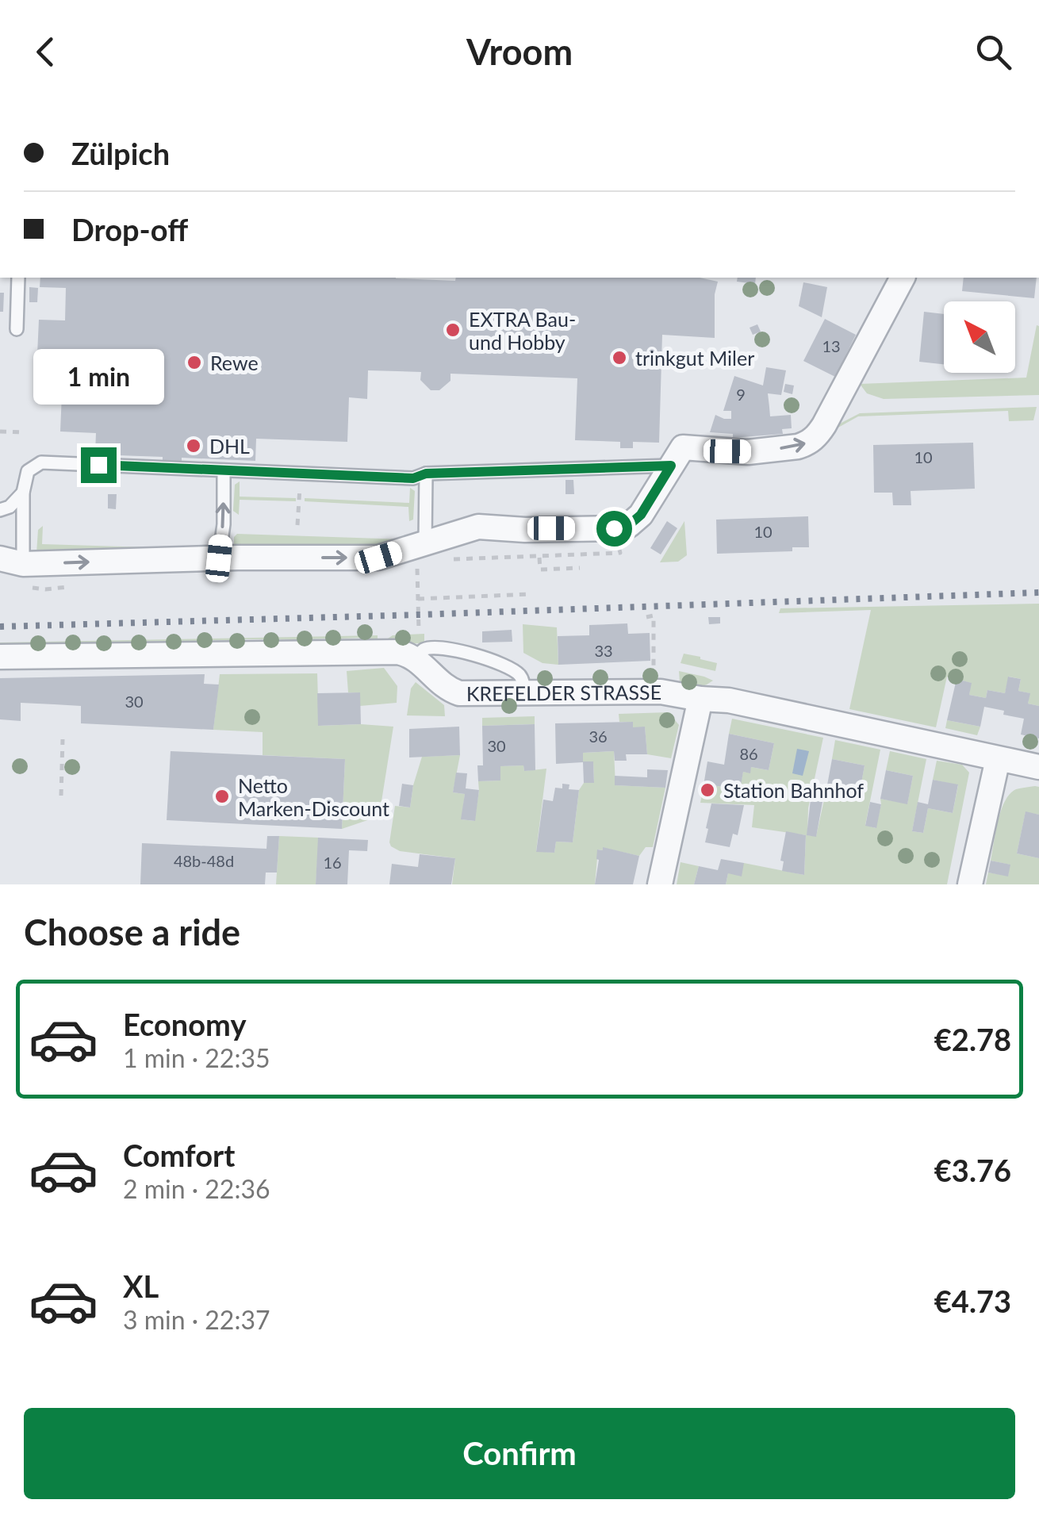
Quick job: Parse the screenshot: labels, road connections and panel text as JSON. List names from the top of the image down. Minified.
{"streets":{"street":["KREFELDER STRASSE"]},"places":["EXTRA Bau- und Hobby","trinkgut Miler","Rewe","DHL","Station Bahnhof","Netto Marken-Discount"],"house_numbers":["13","9","10","10","33","30","36","30","86","48b-48d","16"],"north":"top left","page":{"header":"Vroom","banner":["Zülpich","Drop-off"],"bubble":"1 min","heading":"Choose a ride","list":[{"name":"Economy","note":"1 min · 22:35","value":"€2.78"},{"name":"Comfort","note":"2 min · 22:36","value":"€3.76"},{"name":"XL","note":"3 min · 22:37","value":"€4.73"}],"buttons":"Confirm"}}
